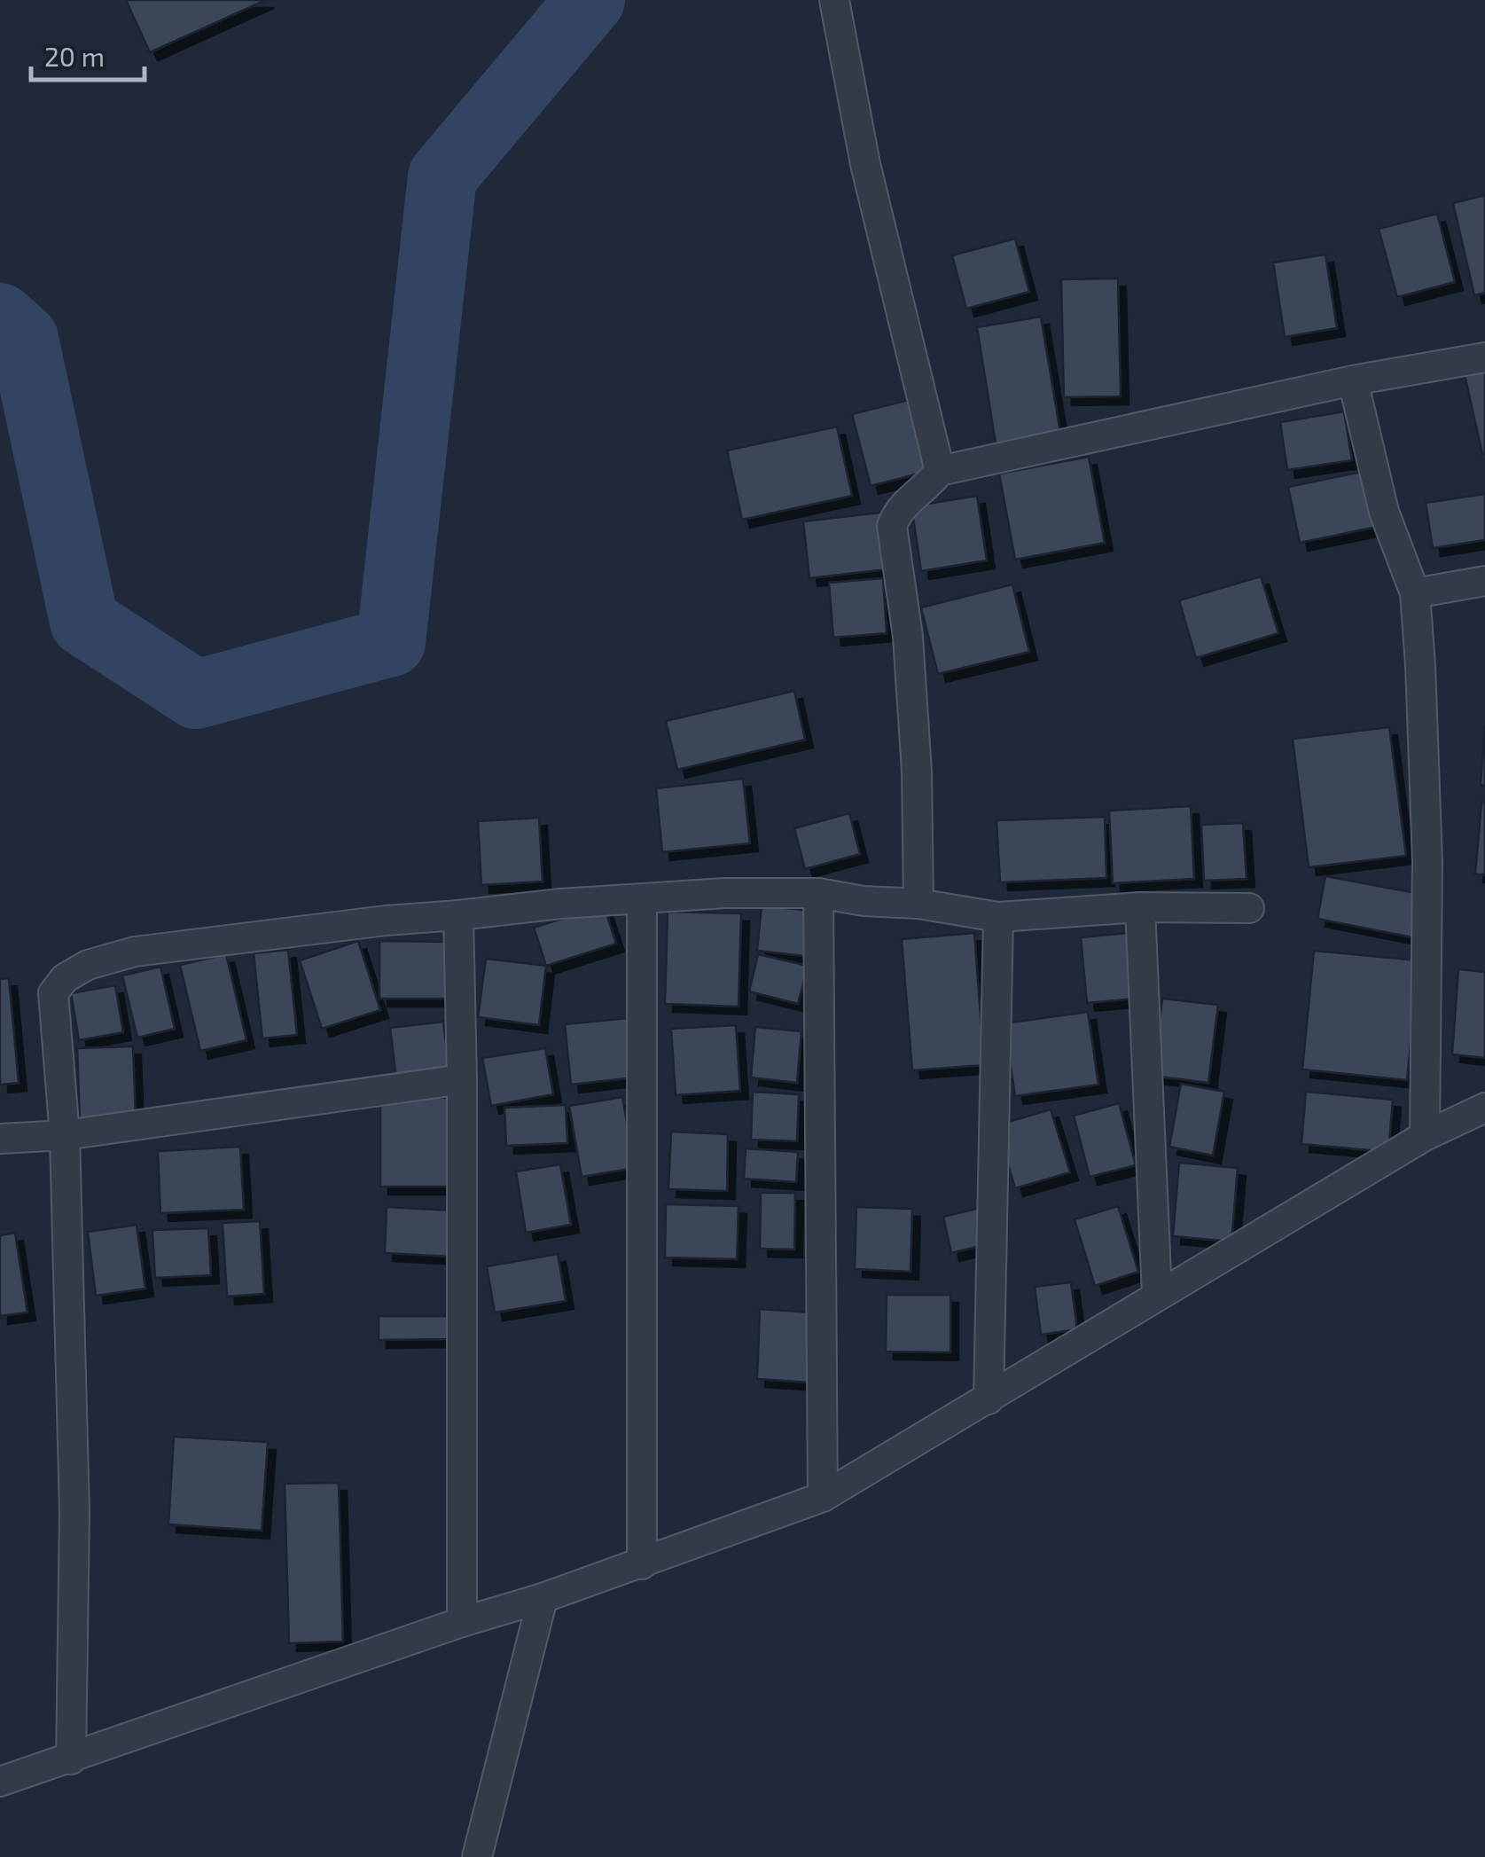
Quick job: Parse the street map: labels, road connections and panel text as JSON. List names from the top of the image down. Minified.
{"scale_bar":"20 m"}
